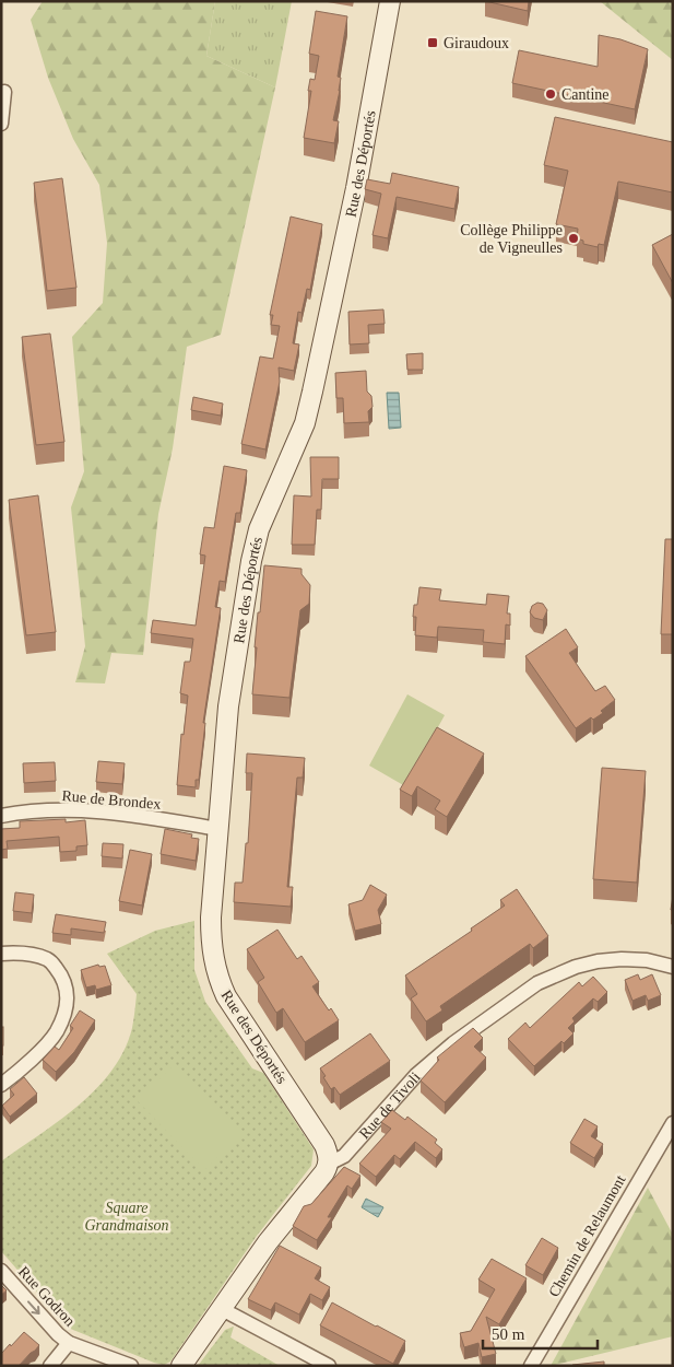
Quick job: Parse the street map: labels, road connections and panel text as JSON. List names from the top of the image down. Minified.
{"streets":{"street":["Rue des Déportés","Rue de Brondex","Rue de Tivoli","Chemin de Relaumont","Rue Godron"]},"crossings":[["Rue des Déportés","Rue de Brondex"],["Rue des Déportés","Rue de Tivoli"]],"one_way":["Rue Godron"],"parks":["Square Grandmaison"],"places":{"transit":["Giraudoux"],"other":["Cantine","Collège Philippe de Vigneulles"]},"scale_bar":"50 m"}
